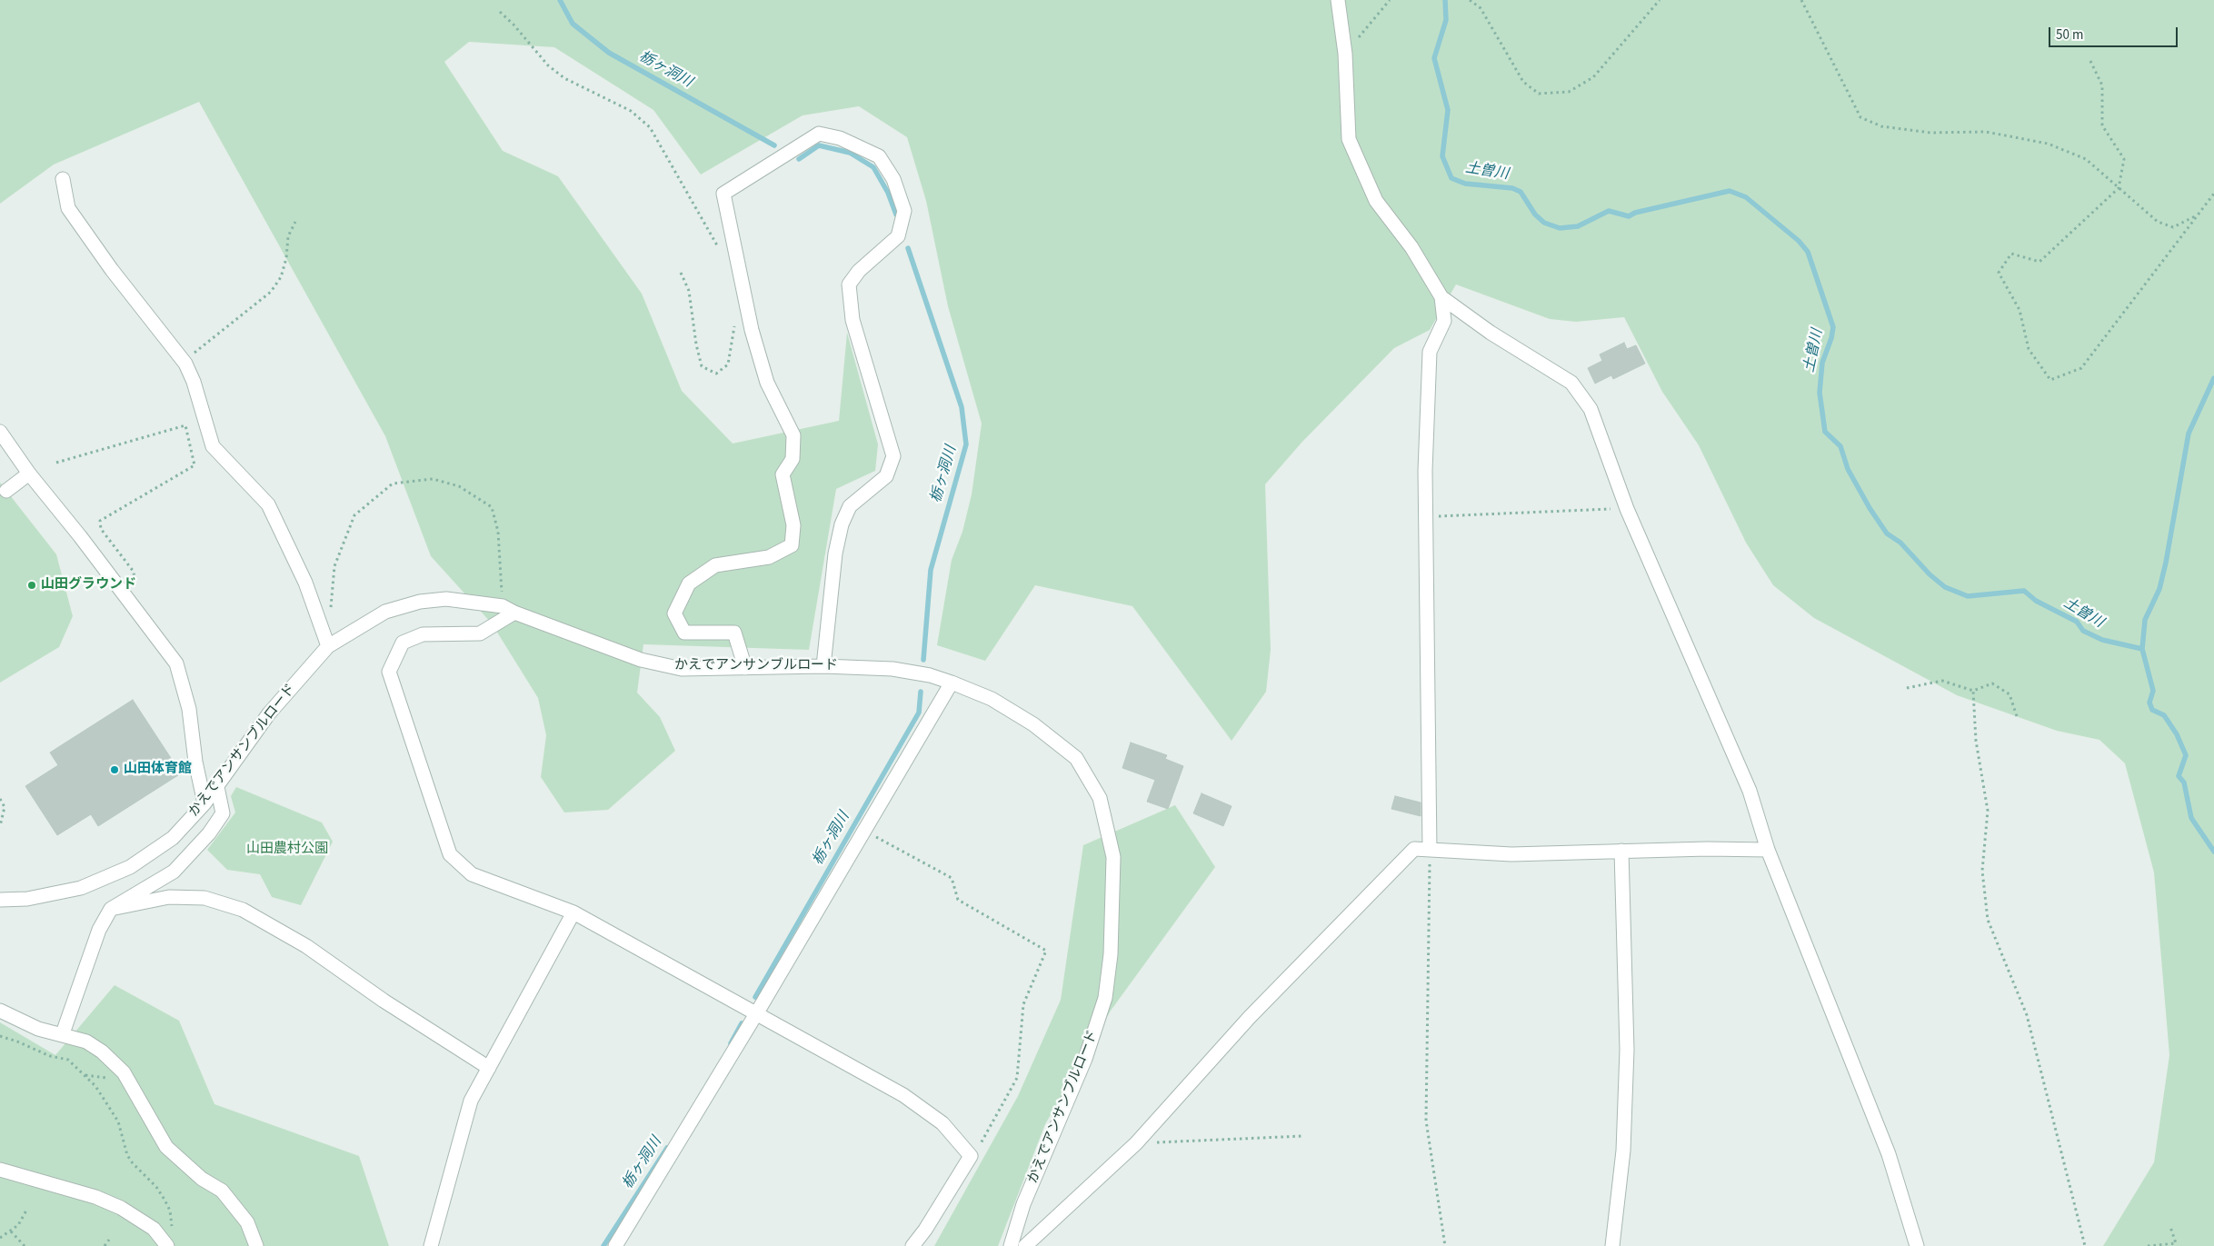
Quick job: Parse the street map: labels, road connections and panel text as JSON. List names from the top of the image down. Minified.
{"streets":{"street":["かえでアンサンブルロード"]},"water":["栃ヶ洞川","土曽川"],"parks":["山田農村公園"],"places":["山田グラウンド","山田体育館"],"scale_bar":"50 m"}
